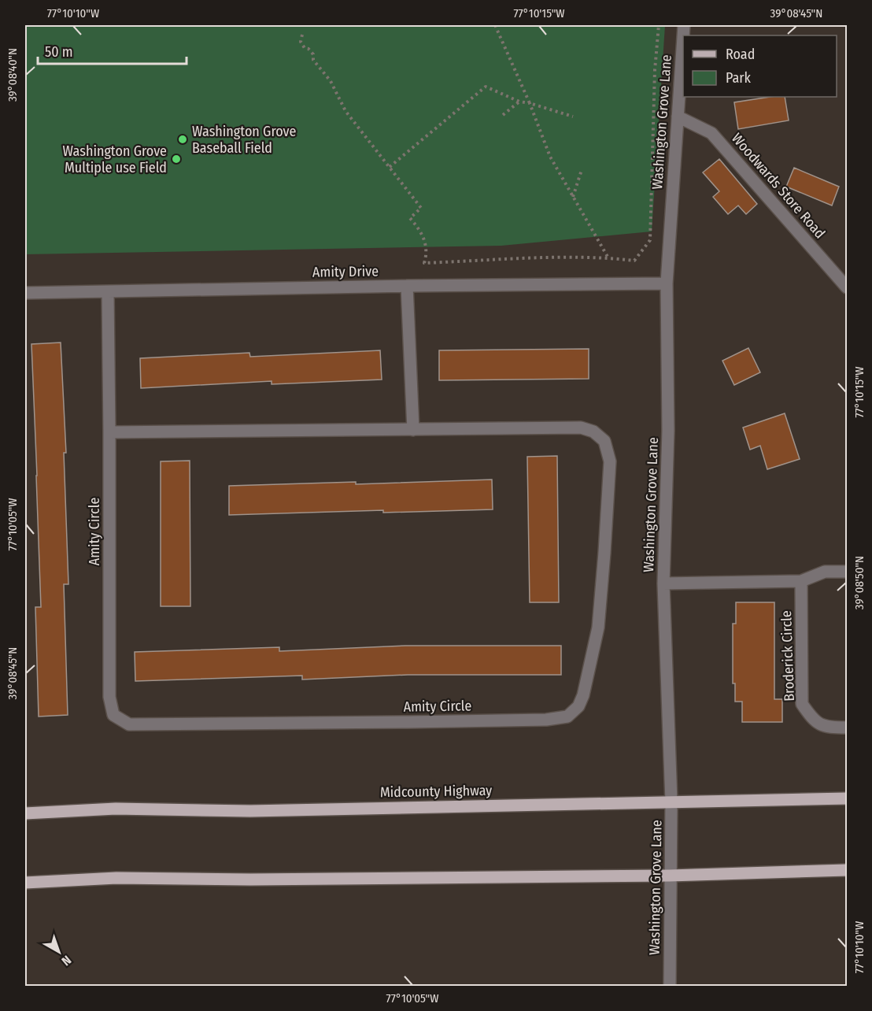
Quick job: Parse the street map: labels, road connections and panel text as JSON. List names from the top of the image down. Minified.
{"streets":{"main road":["Midcounty Highway"],"street":["Washington Grove Lane","Woodwards Store Road","Amity Drive","Amity Circle","Broderick Circle"]},"crossings":[["Washington Grove Lane","Woodwards Store Road"],["Washington Grove Lane","Amity Drive"],["Washington Grove Lane","Midcounty Highway"],["Amity Drive","Amity Circle"]],"places":["Washington Grove Baseball Field","Washington Grove Multiple use Field"],"legend":["Road","Park"],"scale_bar":"50 m","north":"bottom right","coordinates":["77°10'10\"W","77°10'15\"W","39°08'45\"N","39°08'40\"N","77°10'05\"W","39°08'50\"N"]}
